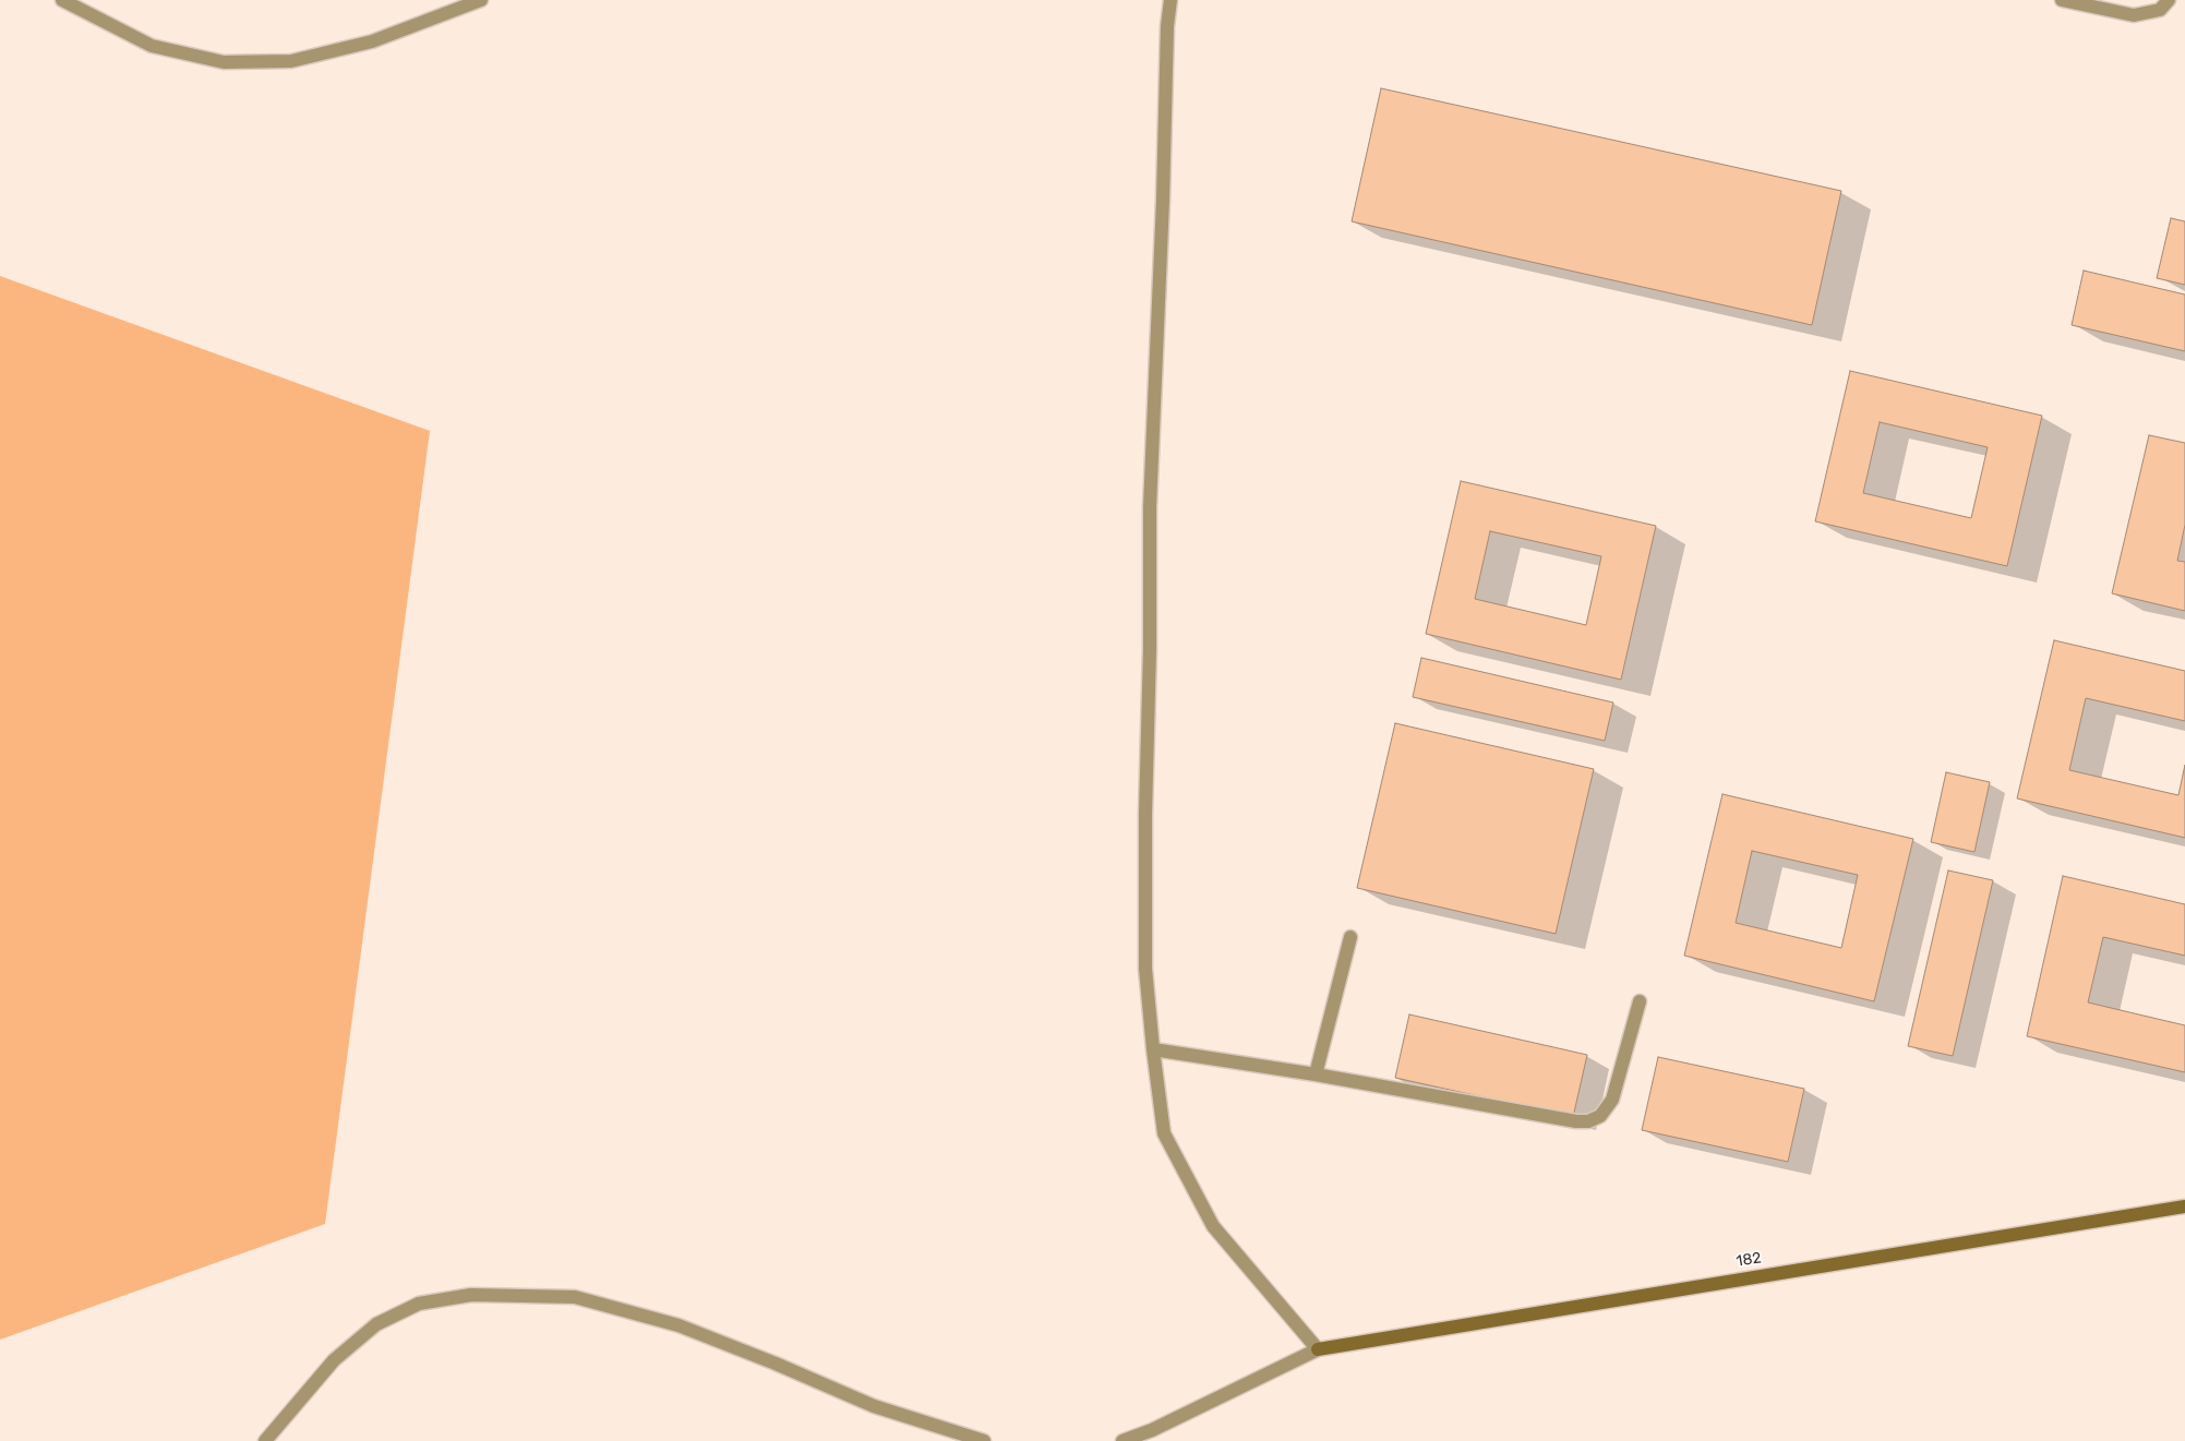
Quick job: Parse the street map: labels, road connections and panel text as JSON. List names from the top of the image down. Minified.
{"streets":{"street":["182"]}}
